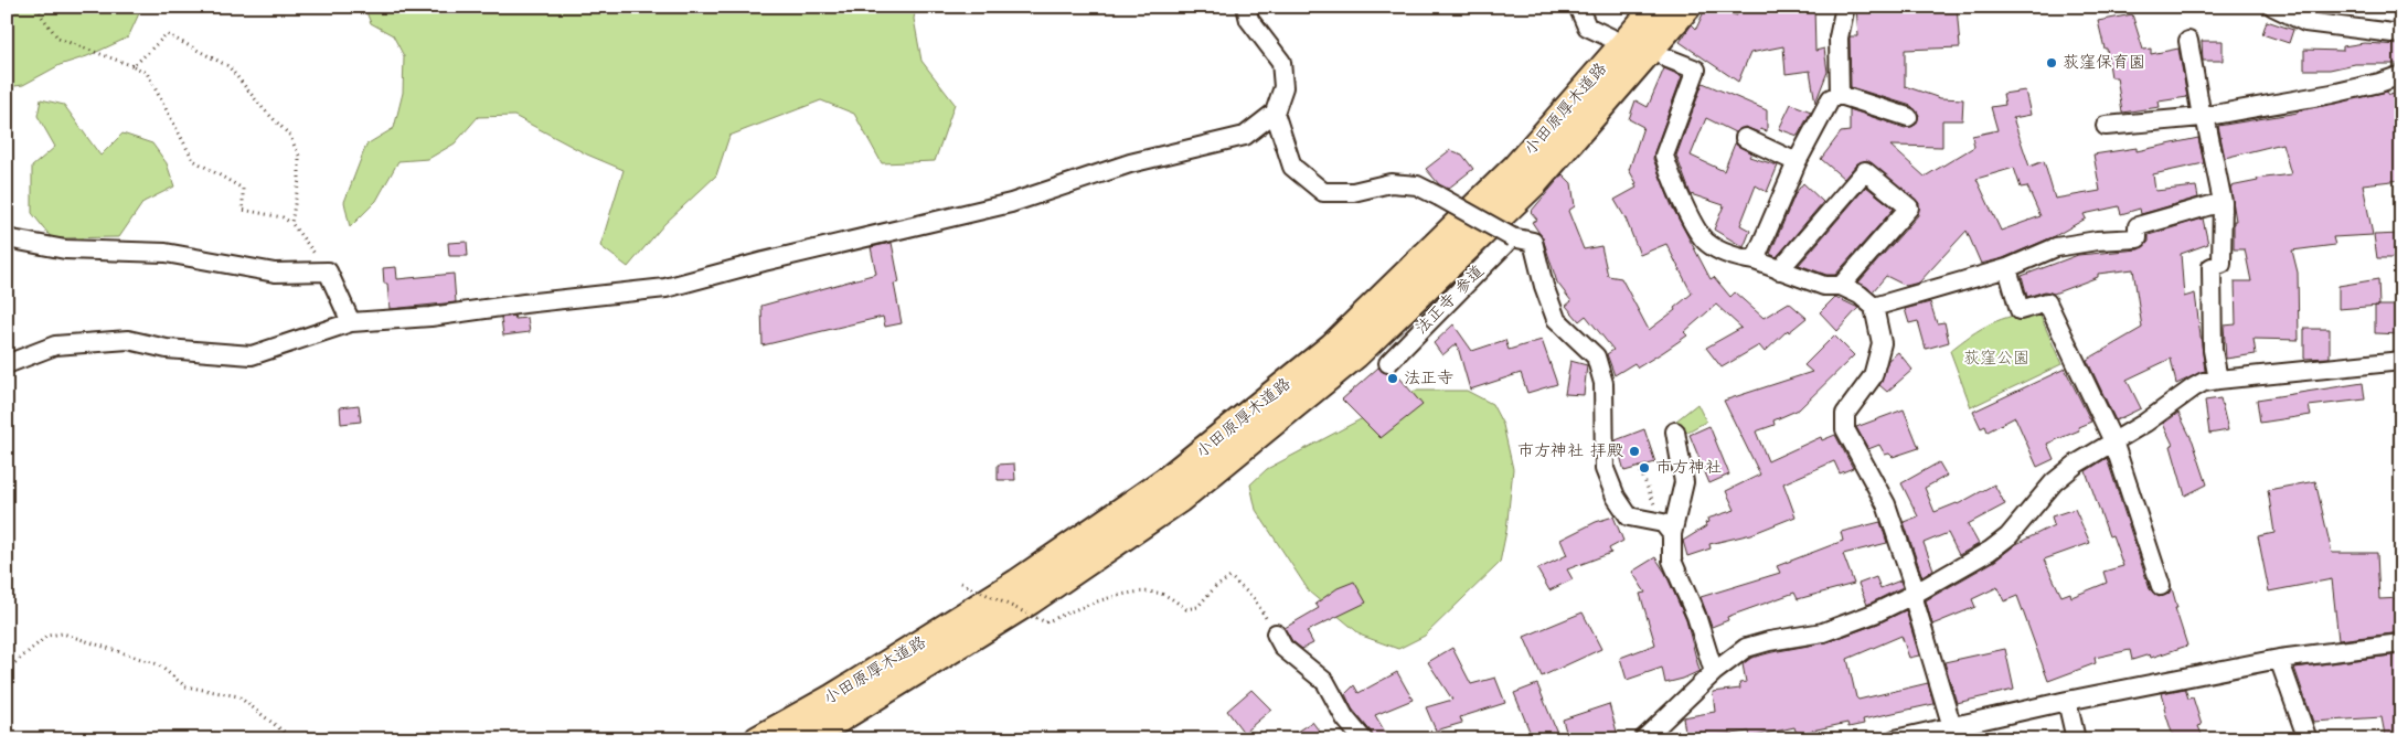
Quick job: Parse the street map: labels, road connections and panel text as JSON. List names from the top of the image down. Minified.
{"streets":{"highway":["小田原厚木道路"],"street":["法正寺 参道"]},"parks":["荻窪公園"],"places":["荻窪保育園","法正寺","市方神社 拝殿","市方神社"]}
